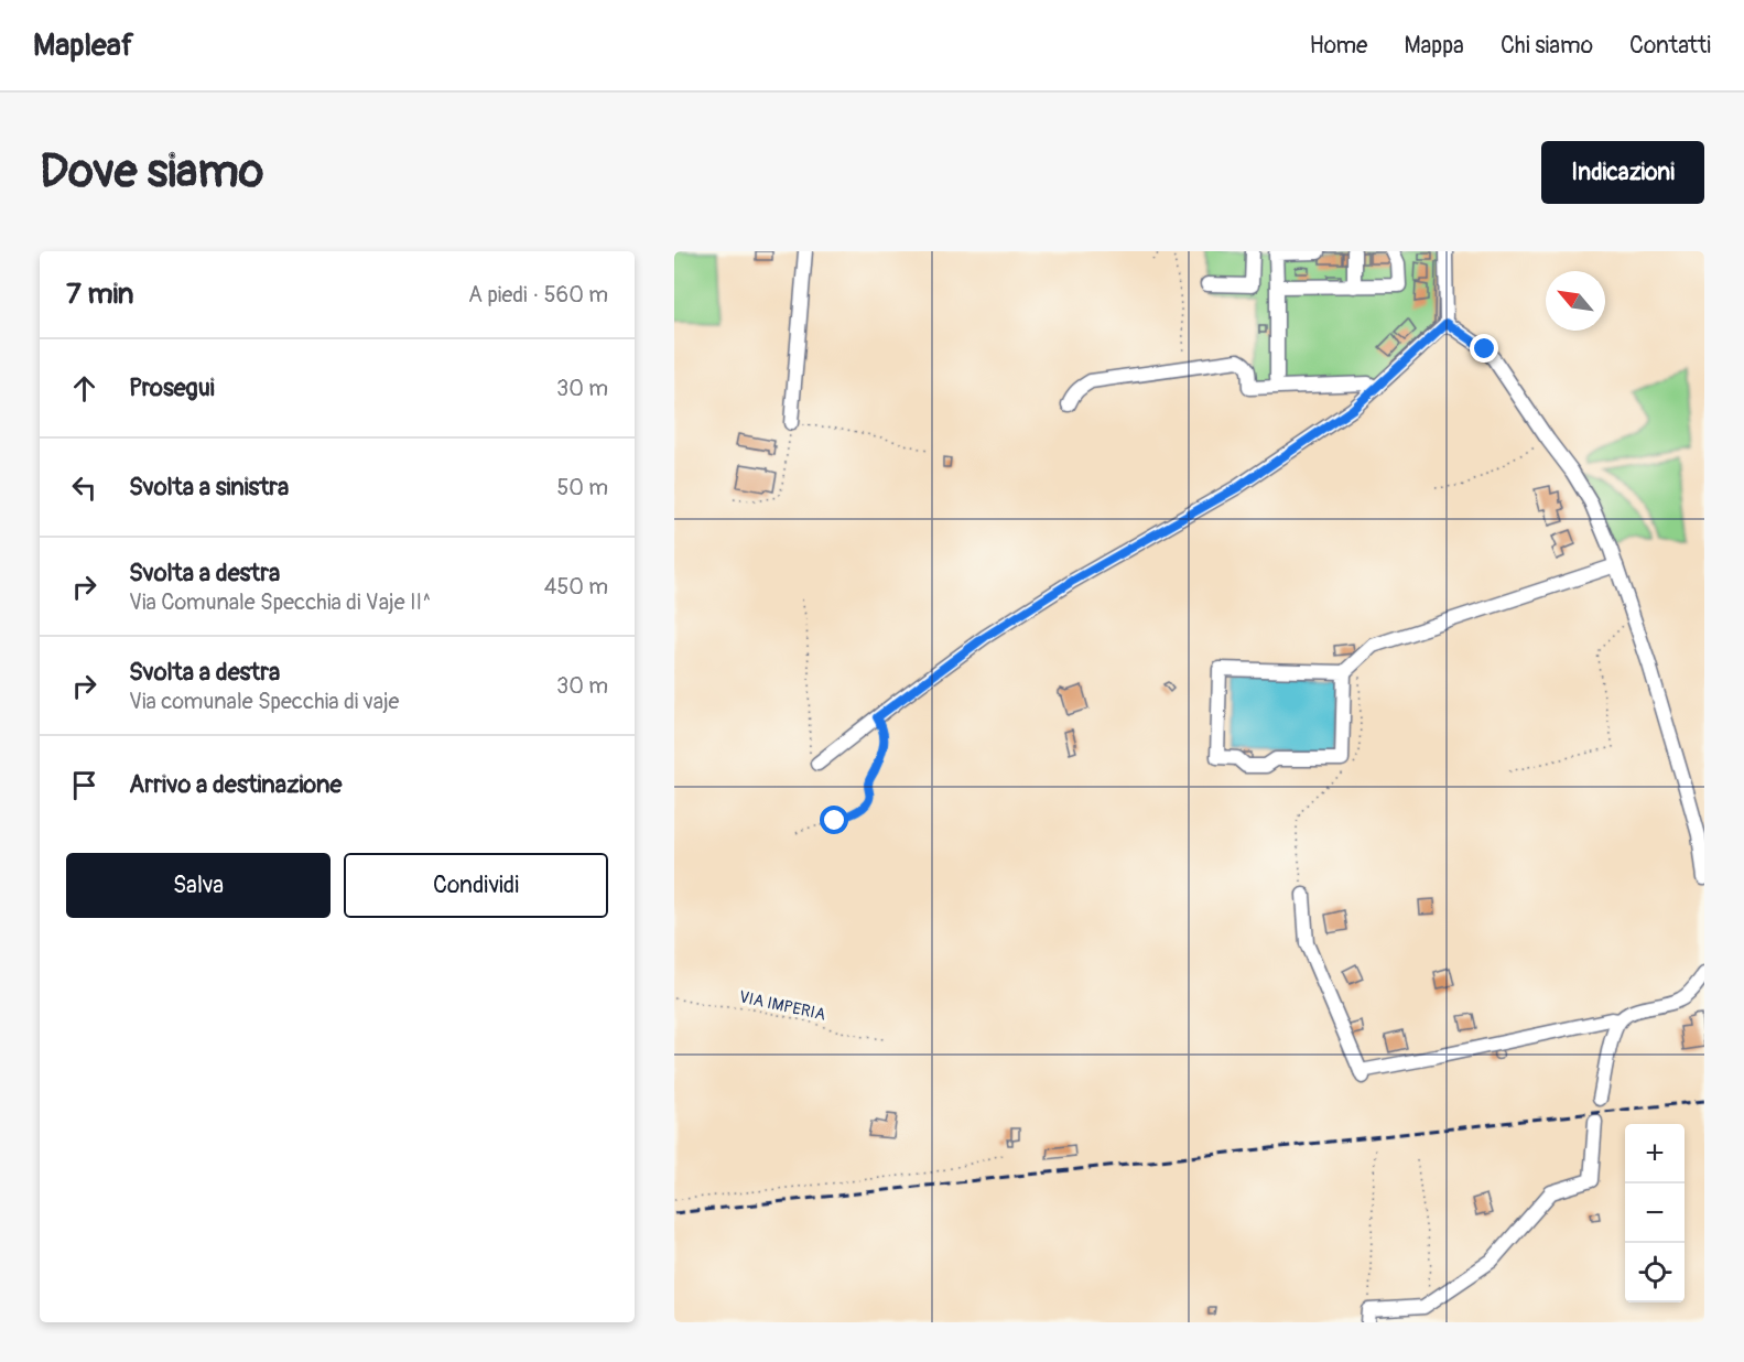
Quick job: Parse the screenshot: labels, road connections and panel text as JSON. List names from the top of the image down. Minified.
{"streets":{"path":["VIA IMPERIA"]},"north":"top left","page":{"header":"Mapleaf","nav":["Home","Mappa","Chi siamo","Contatti"],"buttons":["Indicazioni",["Salva","Condividi"]],"title":"Dove siamo","heading":["7 min","A piedi · 560 m"],"list":[["Prosegui","30 m"],["Svolta a sinistra","50 m"],["Svolta a destra","Via Comunale Specchia di Vaje II^","450 m"],["Svolta a destra","Via comunale Specchia di vaje","30 m"],"Arrivo a destinazione"],"map_buttons":["+","−"]}}
